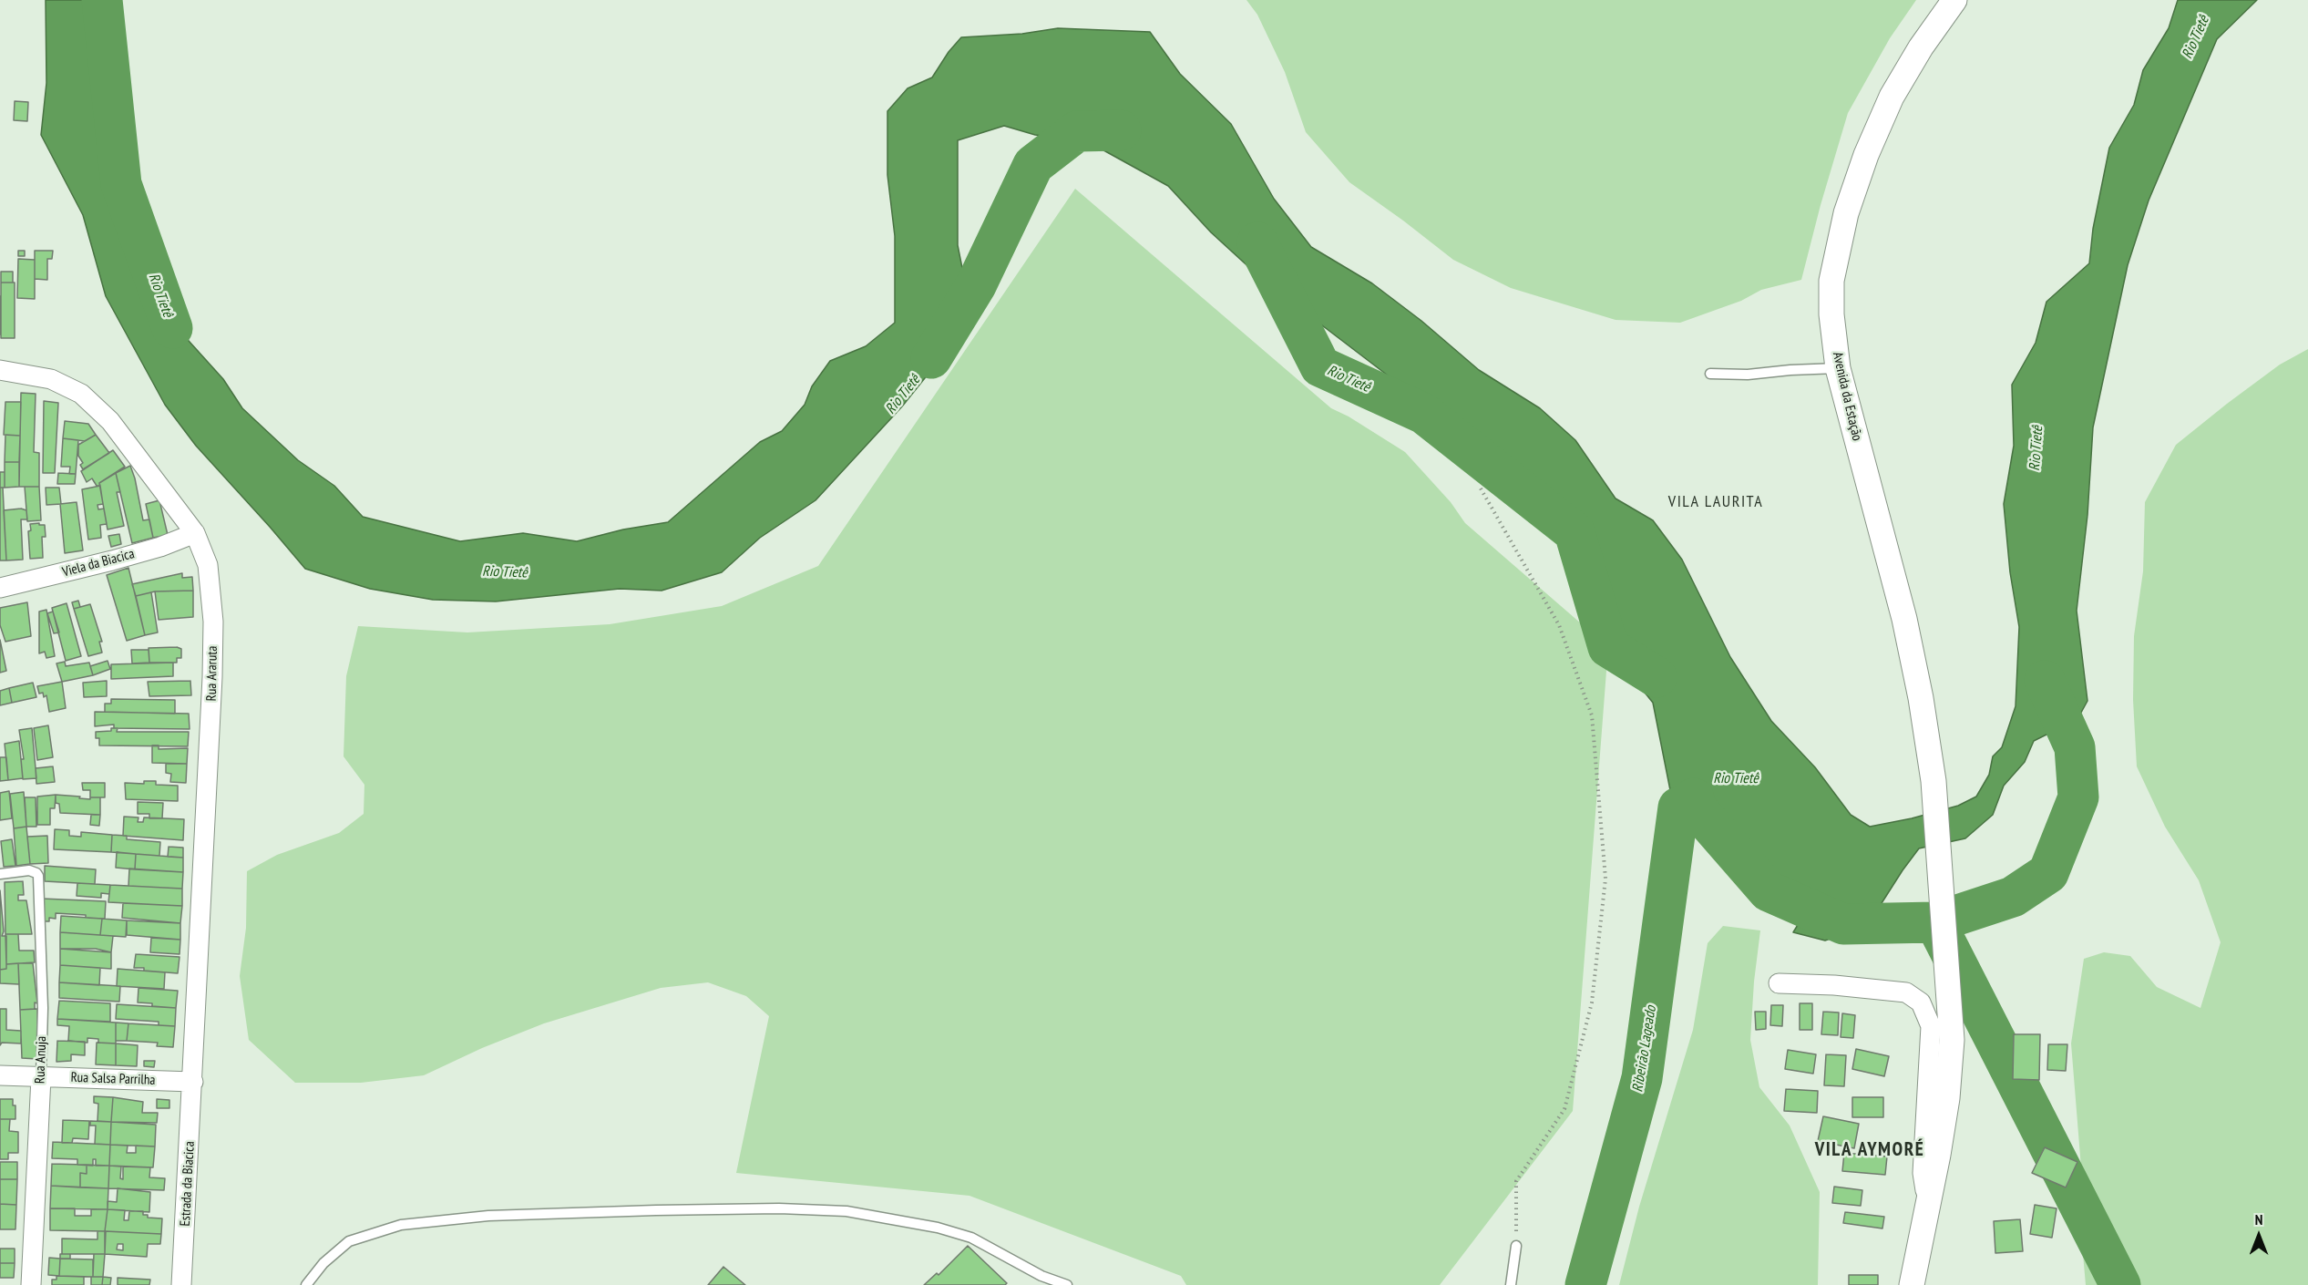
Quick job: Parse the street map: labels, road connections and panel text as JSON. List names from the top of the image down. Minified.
{"streets":{"street":["Avenida da Estação","Viela da Biacica","Rua Araruta","Rua Anuja","Rua Salsa Parrilha","Estrada da Biacica"]},"crossings":[["Viela da Biacica","Rua Araruta"],["Rua Araruta","Rua Salsa Parrilha"],["Rua Araruta","Estrada da Biacica"],["Rua Anuja","Rua Salsa Parrilha"],["Rua Salsa Parrilha","Estrada da Biacica"]],"districts":["VILA LAURITA","VILA AYMORÉ"],"water":["Rio Tietê","Ribeirão Lageado"],"north":"top"}
